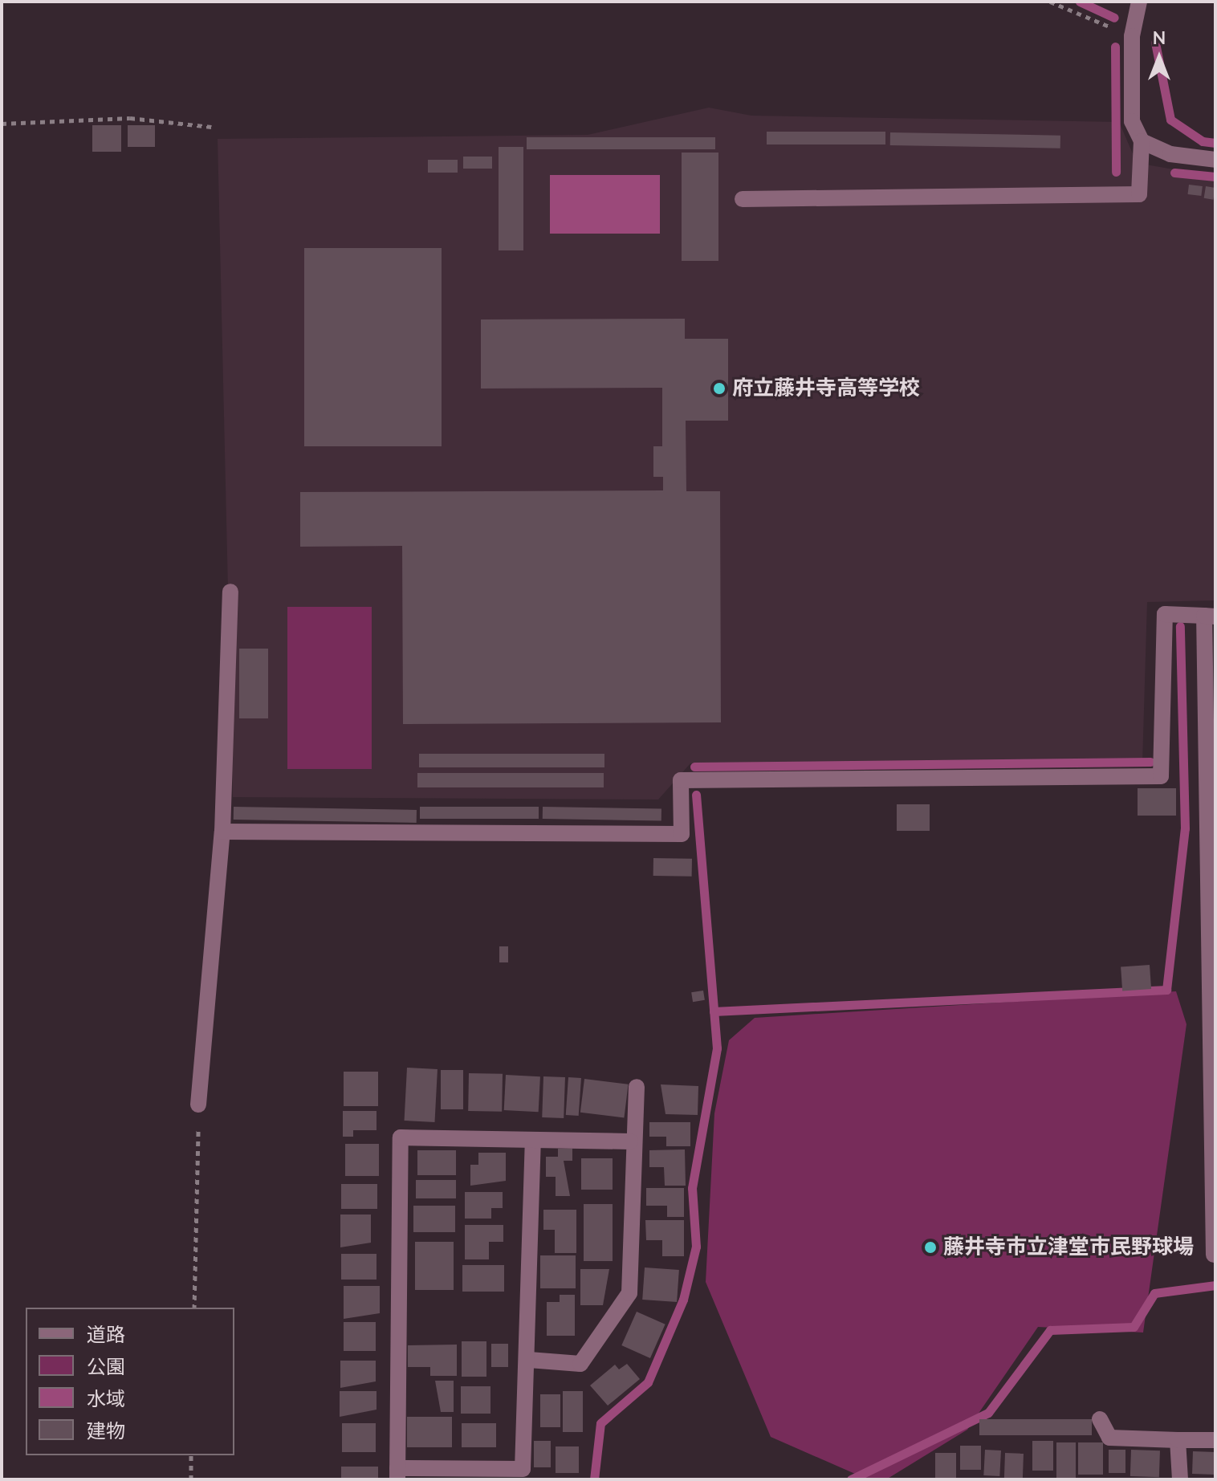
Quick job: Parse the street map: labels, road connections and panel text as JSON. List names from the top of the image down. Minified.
{"places":["府立藤井寺高等学校","藤井寺市立津堂市民野球場"],"legend":["道路","公園","水域","建物"],"north":"top"}
